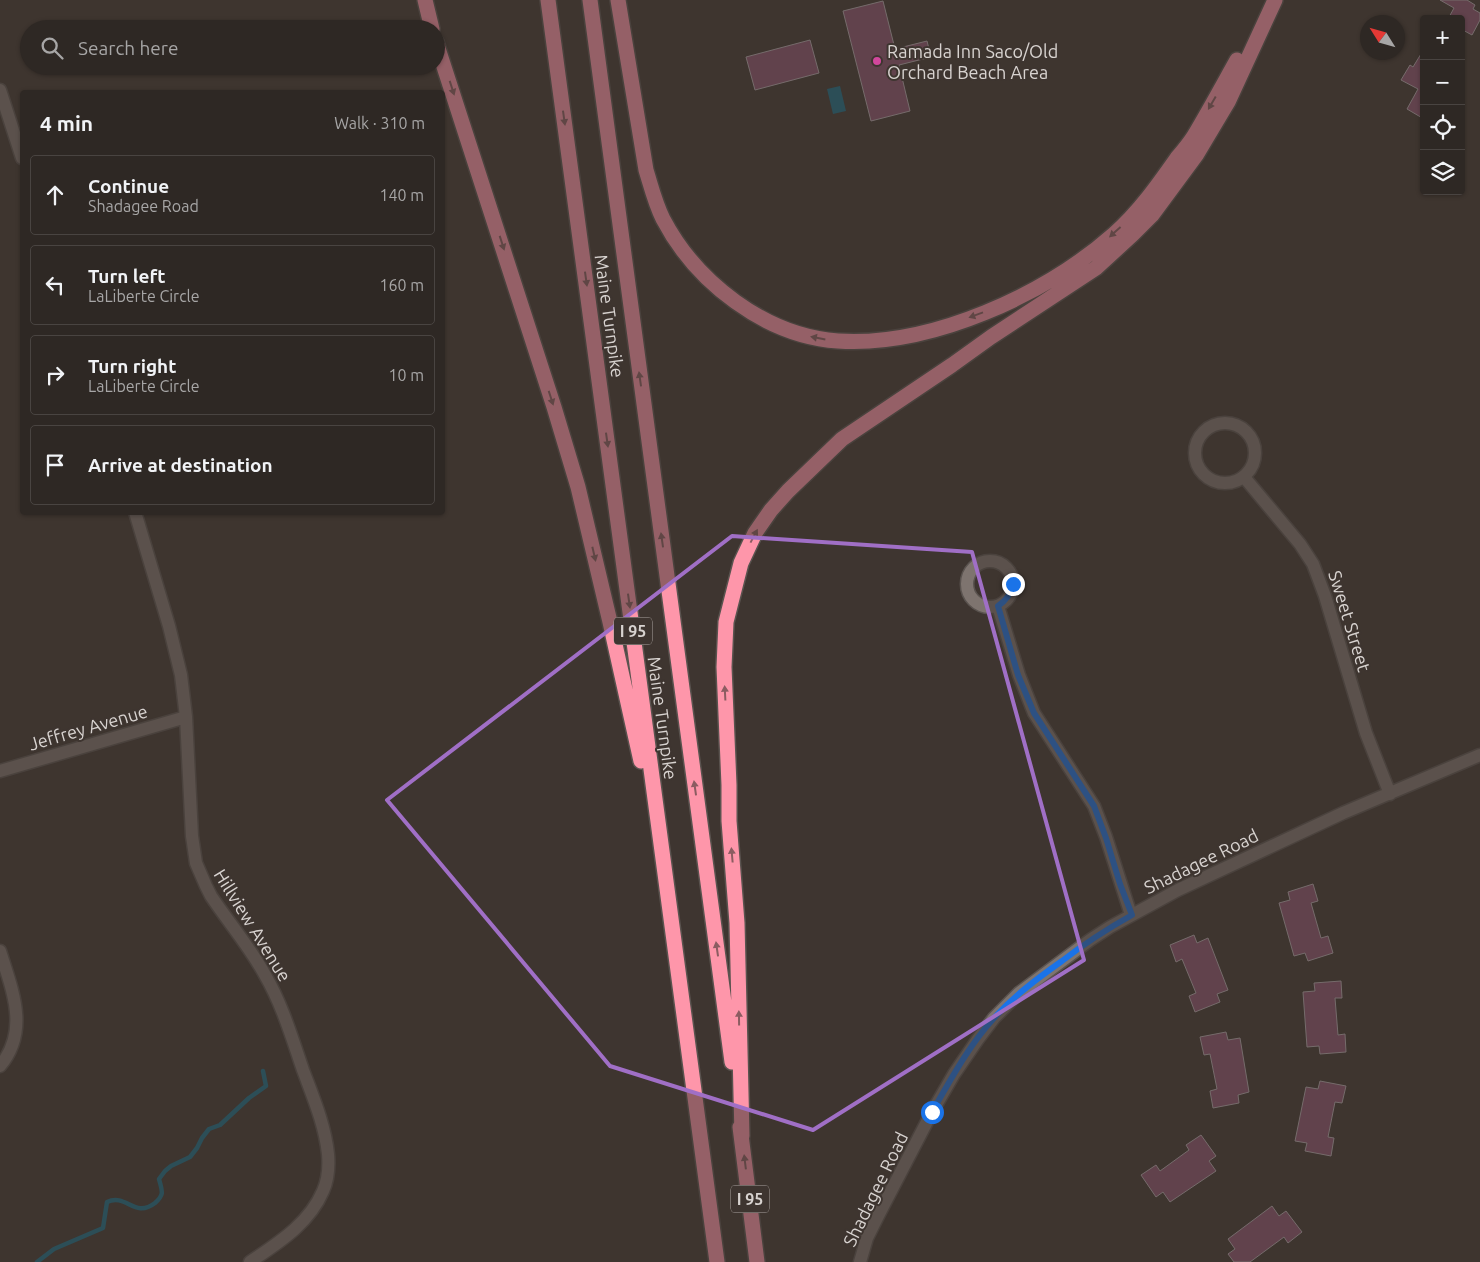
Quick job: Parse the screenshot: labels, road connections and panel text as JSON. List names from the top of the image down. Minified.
{"streets":{"highway":["Maine Turnpike","I 95"],"street":["Sweet Street","Jeffrey Avenue","Shadagee Road","Hillview Avenue"]},"crossings":[["Sweet Street","Shadagee Road"],["Jeffrey Avenue","Hillview Avenue"]],"places":["Ramada Inn Saco/Old Orchard Beach Area"],"north":"top left","page":{"map_buttons":["+","−"],"search":"Search here","heading":["4 min","Walk · 310 m"],"list":[["Continue","Shadagee Road","140 m"],["Turn left","LaLiberte Circle","160 m"],["Turn right","LaLiberte Circle","10 m"],"Arrive at destination"]}}
